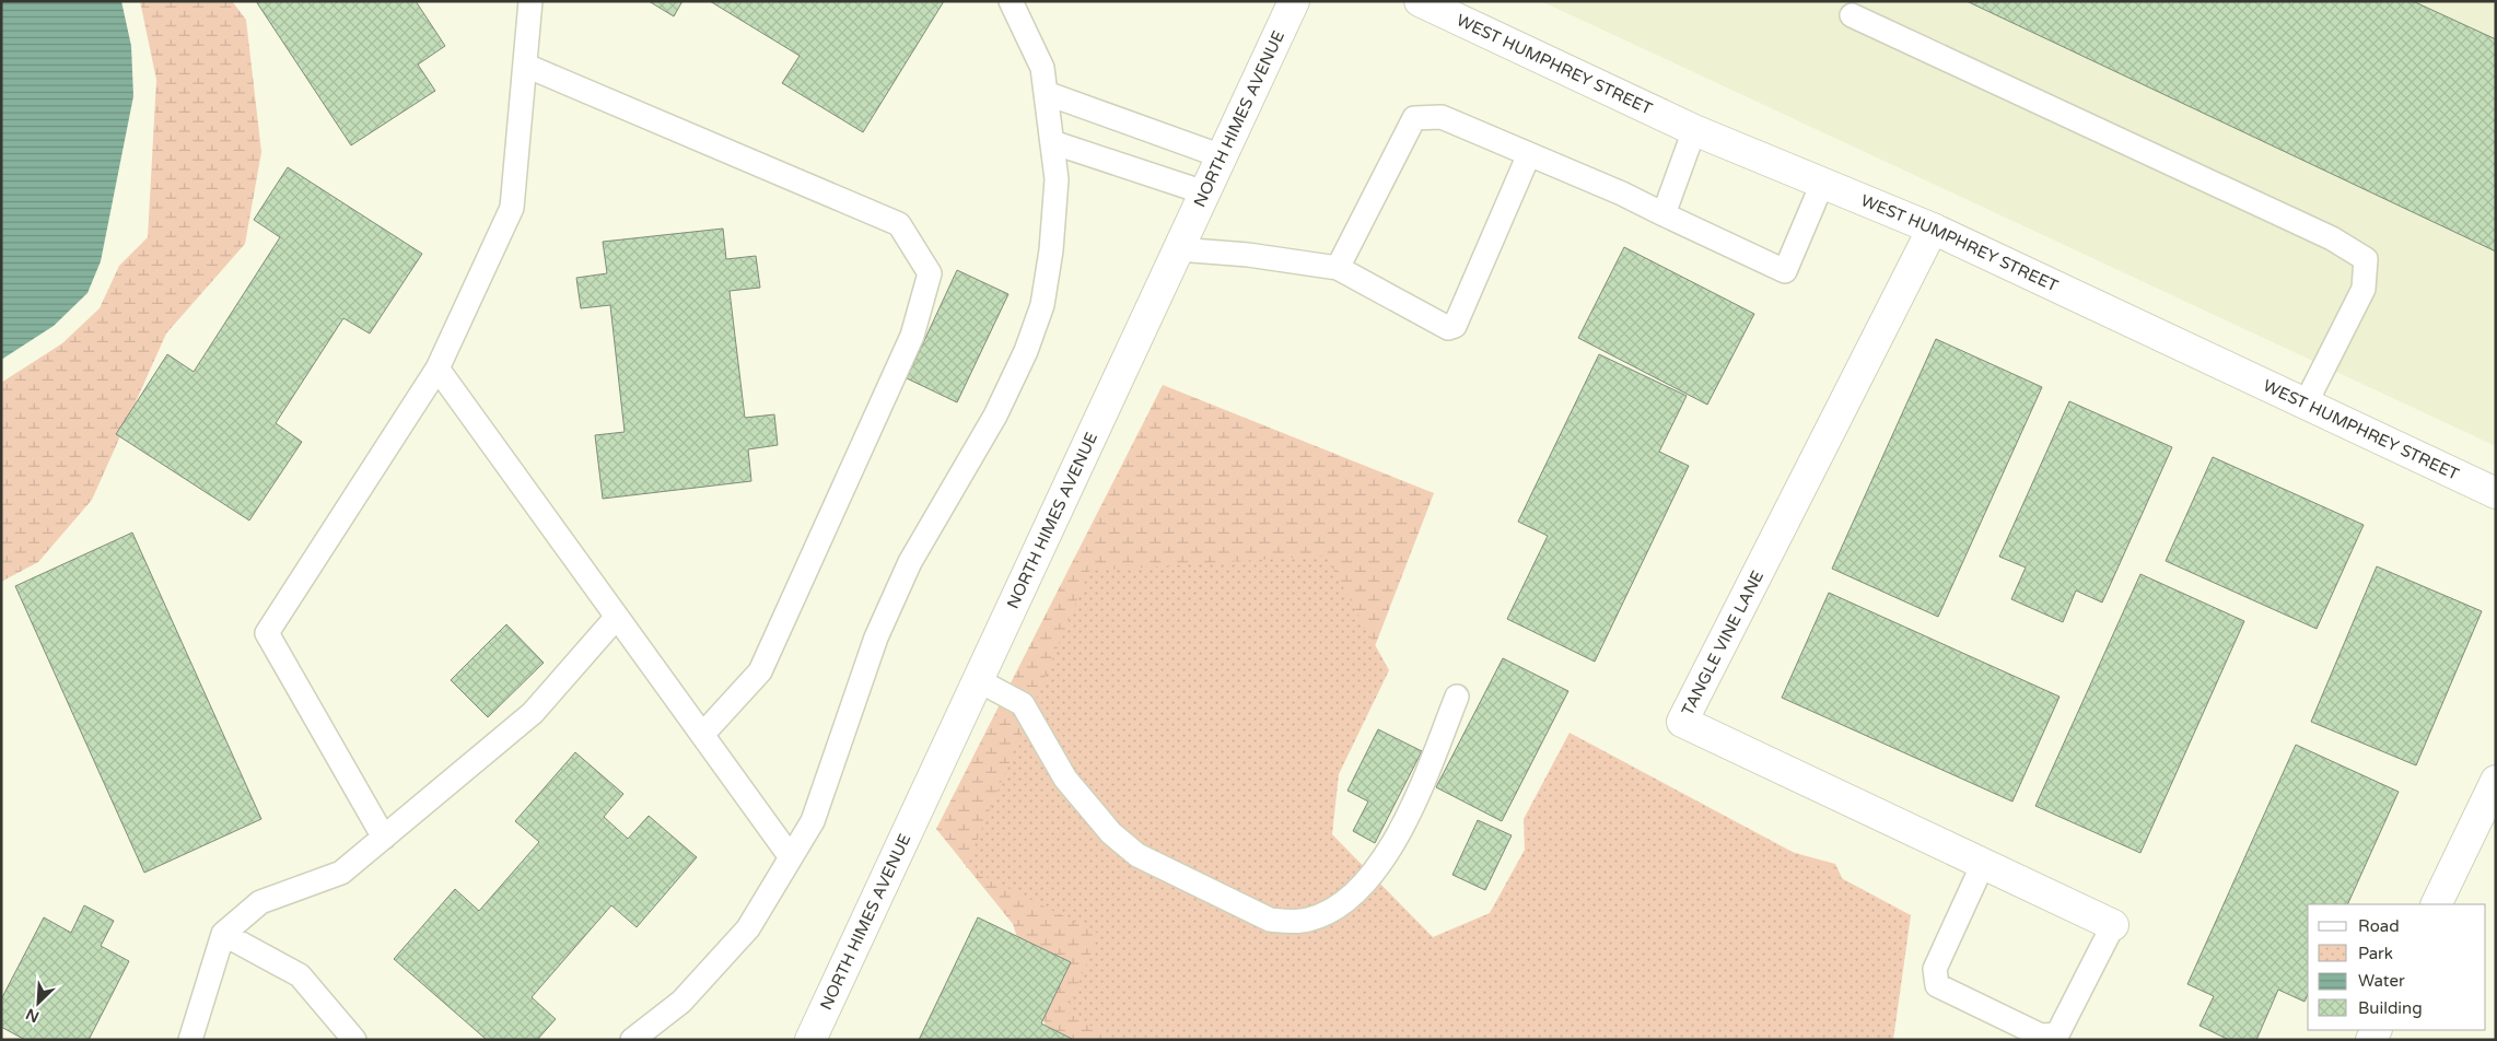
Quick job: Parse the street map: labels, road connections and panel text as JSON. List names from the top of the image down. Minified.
{"streets":{"street":["WEST HUMPHREY STREET","NORTH HIMES AVENUE","TANGLE VINE LANE"]},"crossings":[["WEST HUMPHREY STREET","TANGLE VINE LANE"]],"legend":["Road","Park","Water","Building"],"north":"bottom left"}
